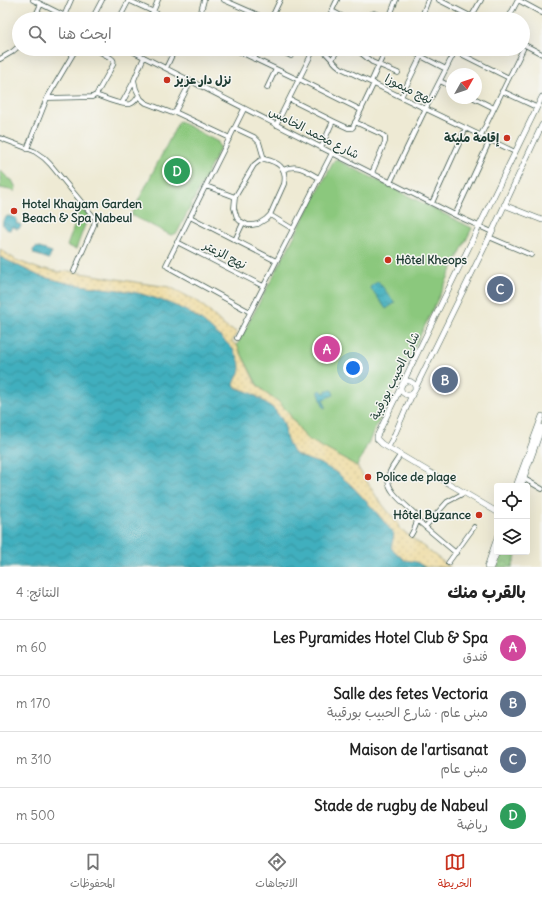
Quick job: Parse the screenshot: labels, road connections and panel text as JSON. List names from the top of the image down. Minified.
{"streets":{"street":["نهج ميموزا","شارع محمد الخامس","نهج الزعتر","شارع الحبيب بورقيبة"]},"crossings":[["نهج ميموزا","شارع الحبيب بورقيبة"],["شارع محمد الخامس","شارع الحبيب بورقيبة"]],"places":["نزل دار عزيز","إقامة مليكة","Hotel Khayam Garden Beach & Spa Nabeul","Hôtel Kheops","Police de plage","Hôtel Byzance"],"north":"top right","page":{"search":"ابحث هنا","pins":["D","C","A","B"],"heading":["بالقرب منك","النتائج: 4"],"list":[{"mark":"A","name":"Les Pyramides Hotel Club & Spa","note":"فندق","value":"60 m"},{"mark":"B","name":"Salle des fetes Vectoria","note":"مبنى عام · شارع الحبيب بورقيبة","value":"170 m"},{"mark":"C","name":"Maison de l'artisanat","note":"مبنى عام","value":"310 m"},{"mark":"D","name":"Stade de rugby de Nabeul","note":"رياضة","value":"500 m"}],"nav":["الخريطة","الاتجاهات","المحفوظات"]}}
